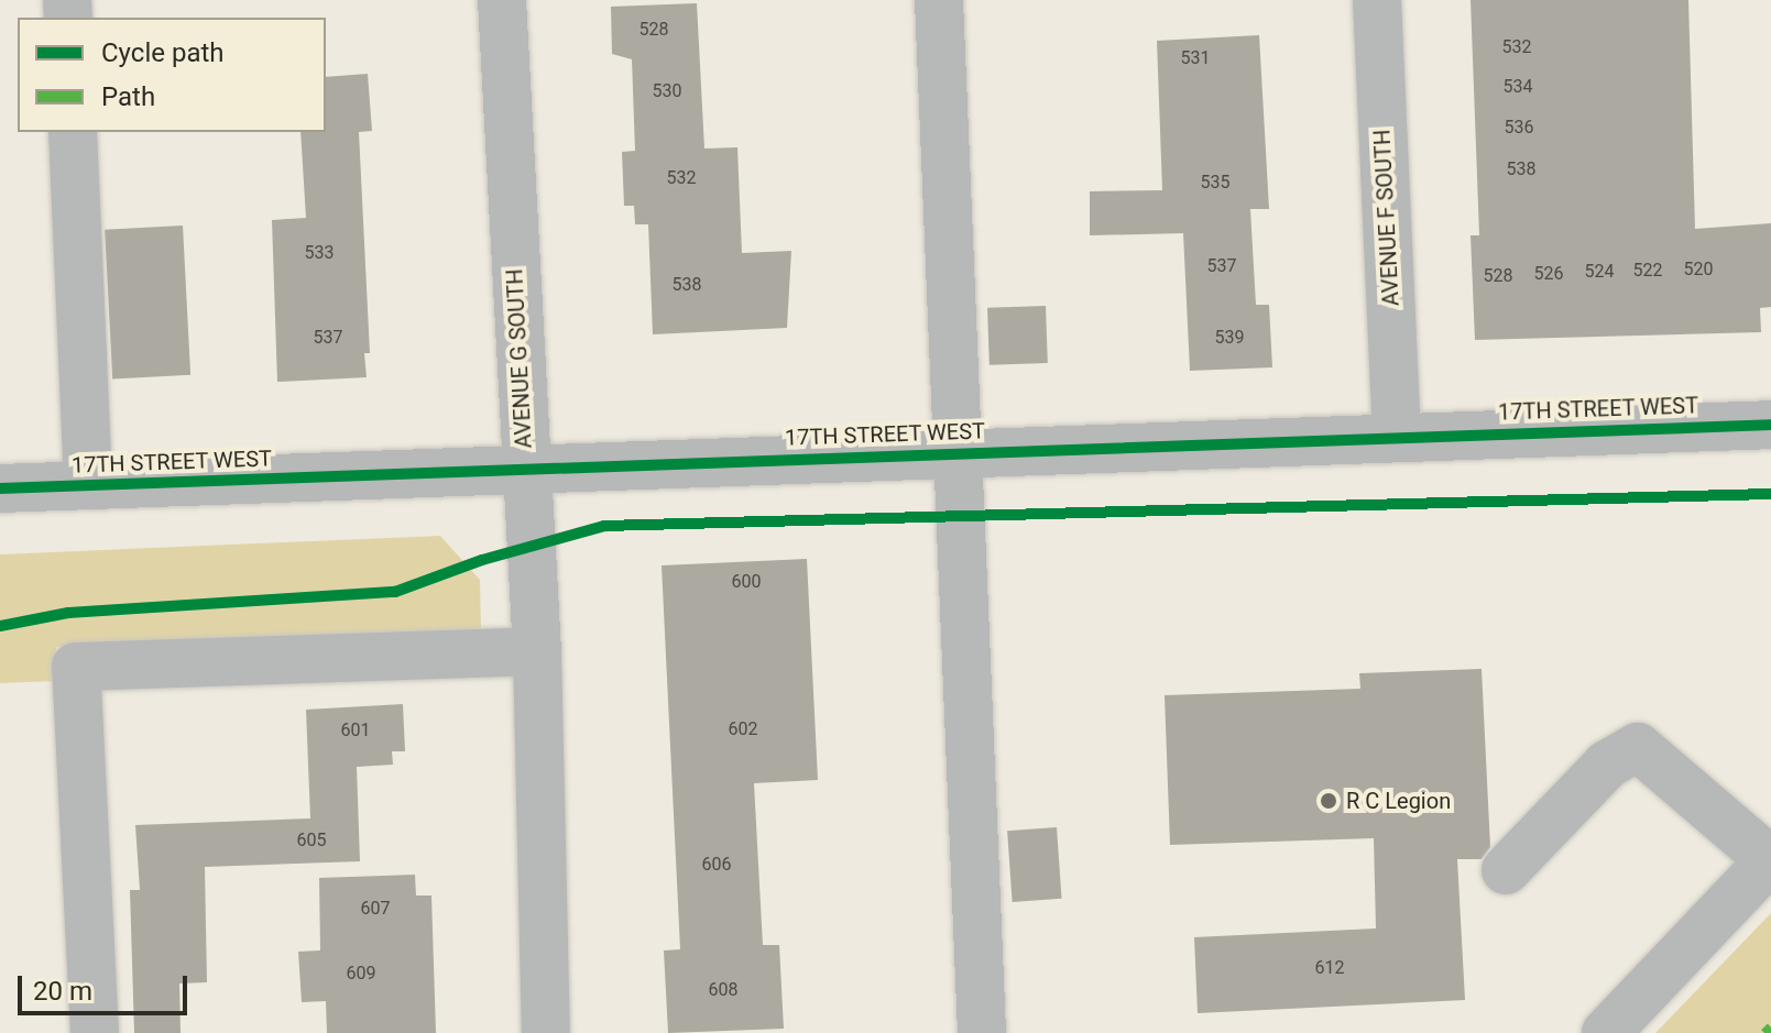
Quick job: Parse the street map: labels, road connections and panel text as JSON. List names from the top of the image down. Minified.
{"streets":{"street":["AVENUE F SOUTH","AVENUE G SOUTH","17TH STREET WEST"]},"crossings":[["AVENUE F SOUTH","17TH STREET WEST"],["AVENUE G SOUTH","17TH STREET WEST"]],"places":["R C Legion"],"house_numbers":["528","532","531","534","530","536","538","532","535","533","537","520","522","524","526","528","538","537","539","600","602","601","605","606","607","612","609","608"],"legend":["Cycle path","Path"],"scale_bar":"20 m"}
